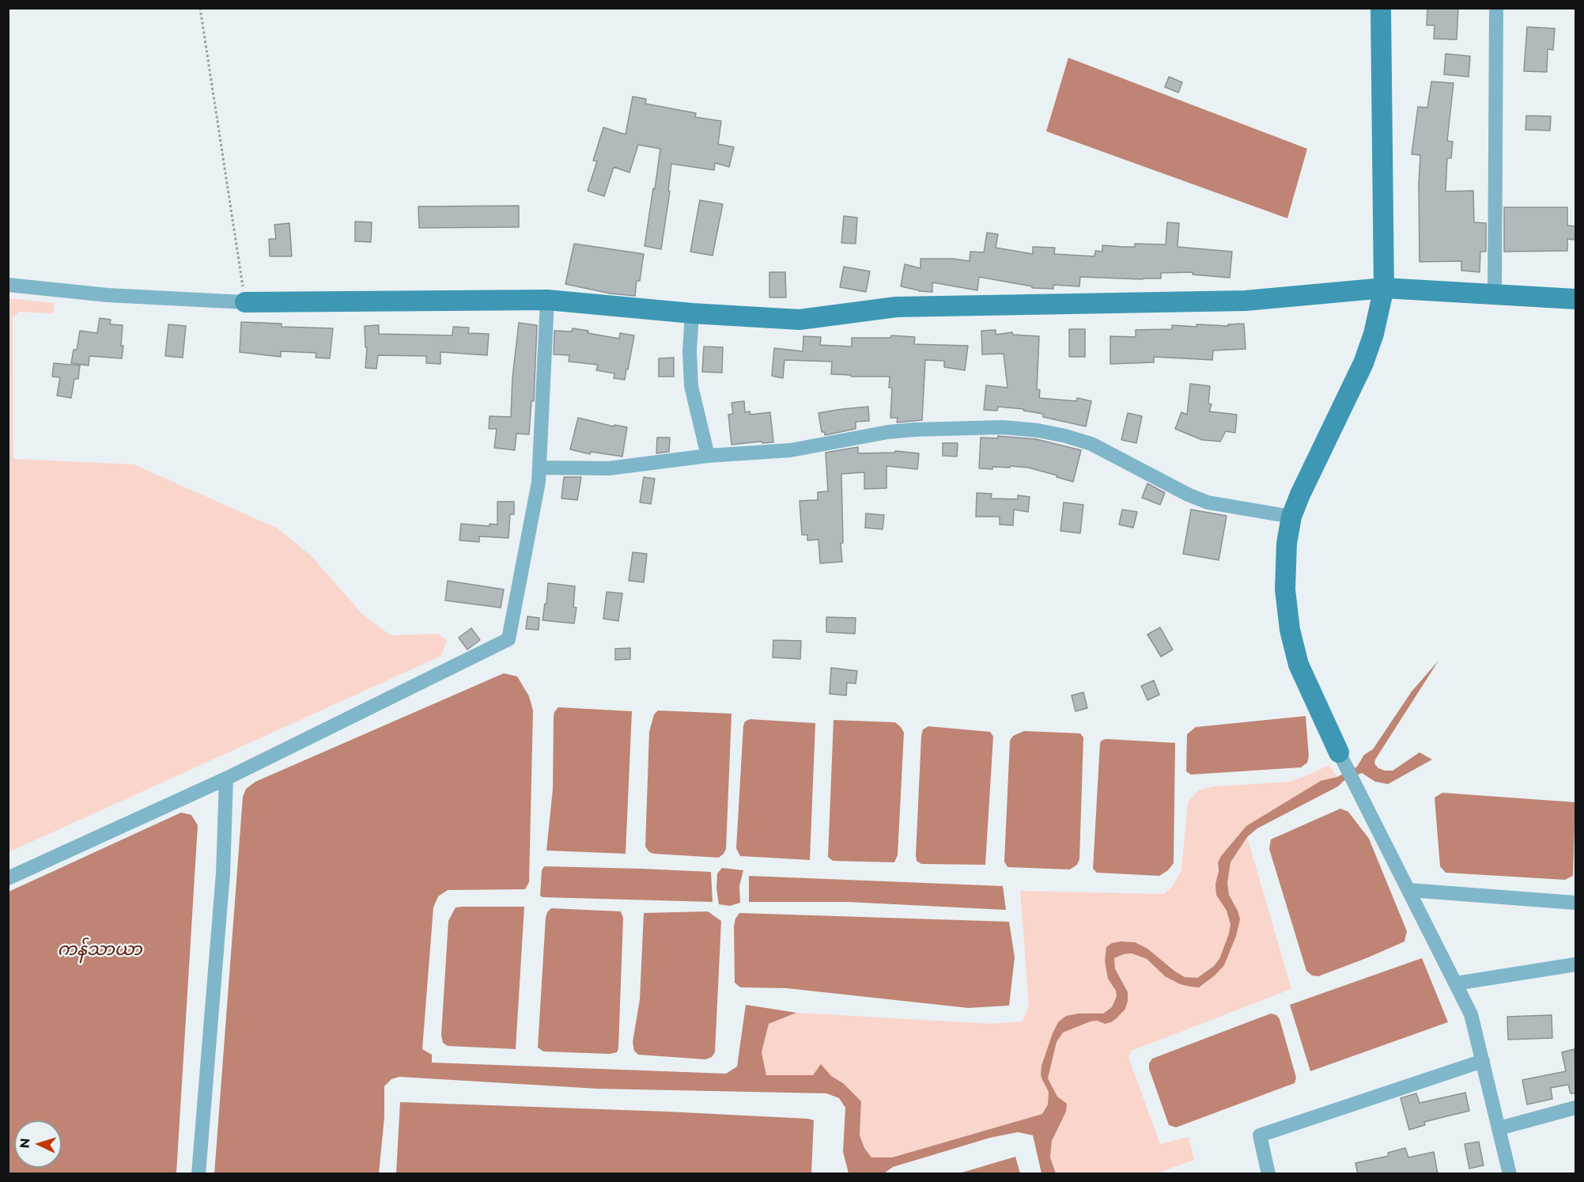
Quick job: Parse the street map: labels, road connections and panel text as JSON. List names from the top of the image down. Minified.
{"water":["ကန်သာယာ"],"north":"left"}
